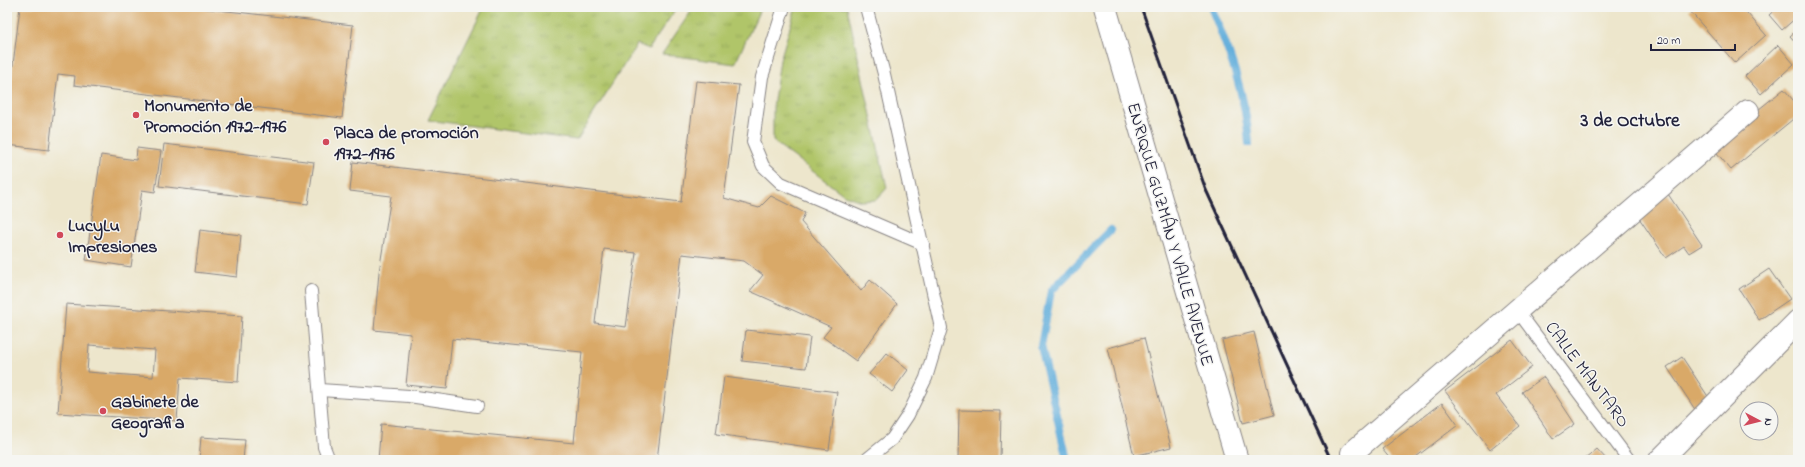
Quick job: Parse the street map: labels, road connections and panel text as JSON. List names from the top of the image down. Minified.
{"streets":{"street":["ENRIQUE GUZMÁN Y VALLE AVENUE"],"lane":["CALLE MANTARO"]},"districts":["3 de Octubre"],"places":["Monumento de Promoción 1972-1976","Placa de promoción 1972-1976","LucyLu Impresiones","Gabinete de Geografia"],"scale_bar":"20 m","north":"right"}
